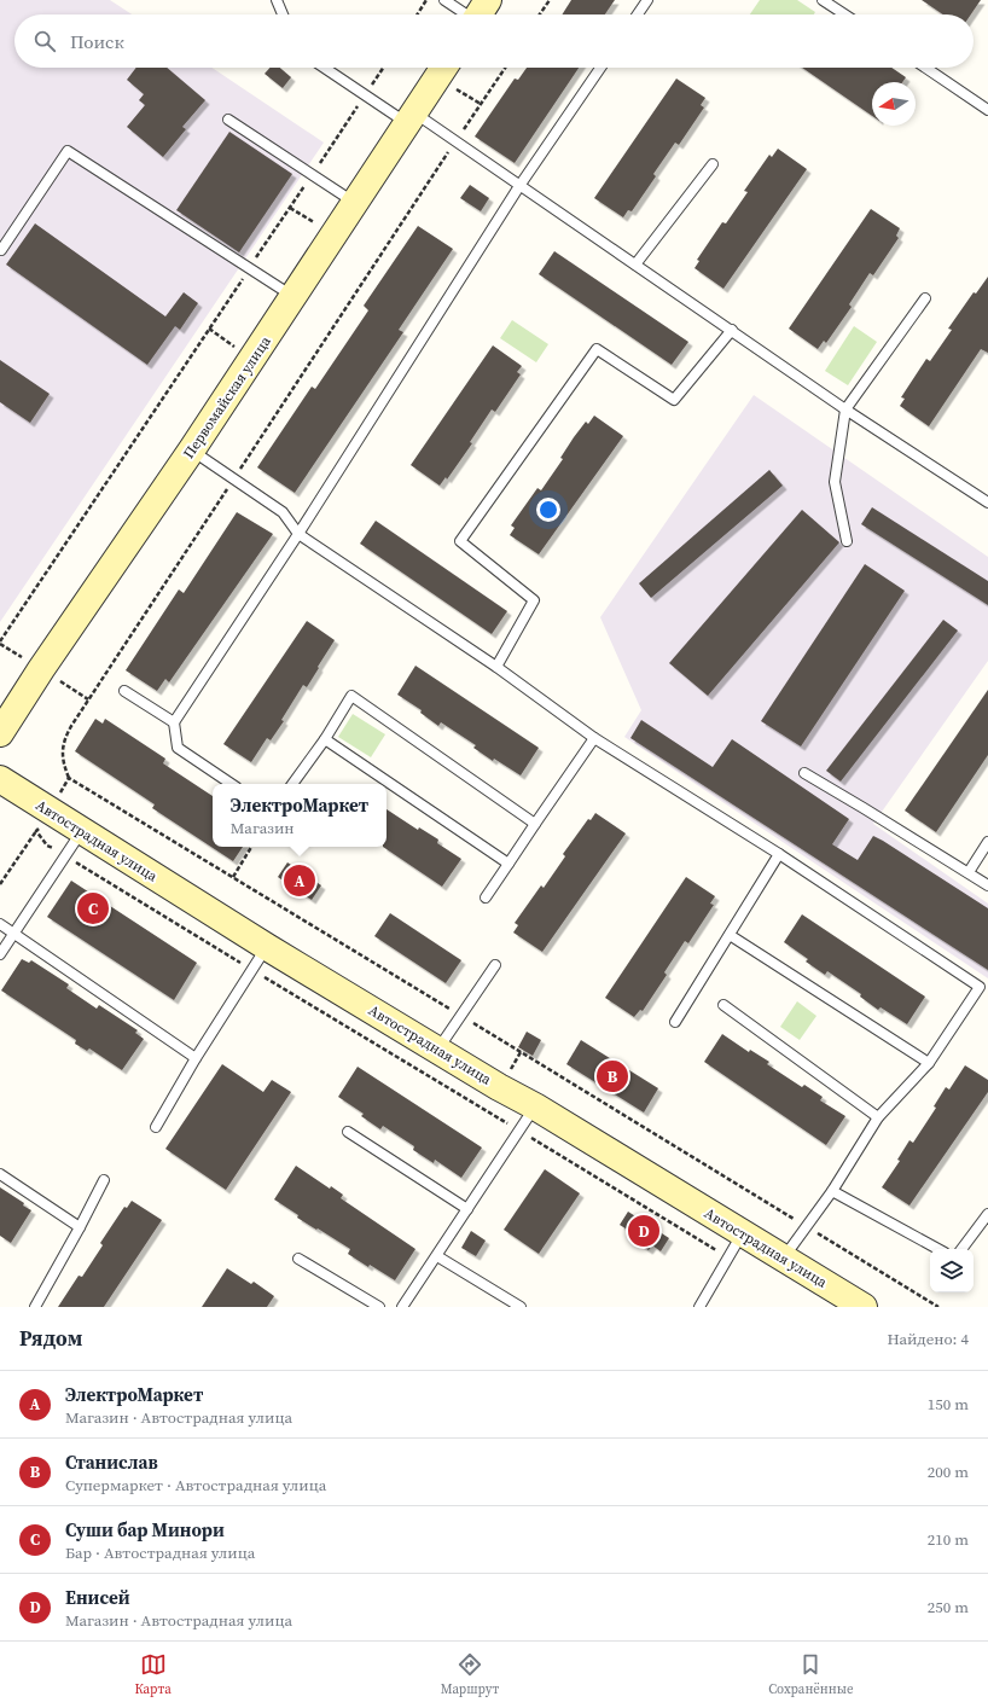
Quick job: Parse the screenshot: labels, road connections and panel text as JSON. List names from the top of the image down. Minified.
{"streets":{"main road":["Первомайская улица","Автострадная улица"]},"north":"left","page":{"search":"Поиск","popup":["ЭлектроМаркет","Магазин"],"pins":["A","C","B","D"],"heading":["Рядом","Найдено: 4"],"list":[{"mark":"A","name":"ЭлектроМаркет","note":"Магазин · Автострадная улица","value":"150 m"},{"mark":"B","name":"Станислав","note":"Супермаркет · Автострадная улица","value":"200 m"},{"mark":"C","name":"Суши бар Минори","note":"Бар · Автострадная улица","value":"210 m"},{"mark":"D","name":"Енисей","note":"Магазин · Автострадная улица","value":"250 m"}],"nav":["Карта","Маршрут","Сохранённые"]}}
